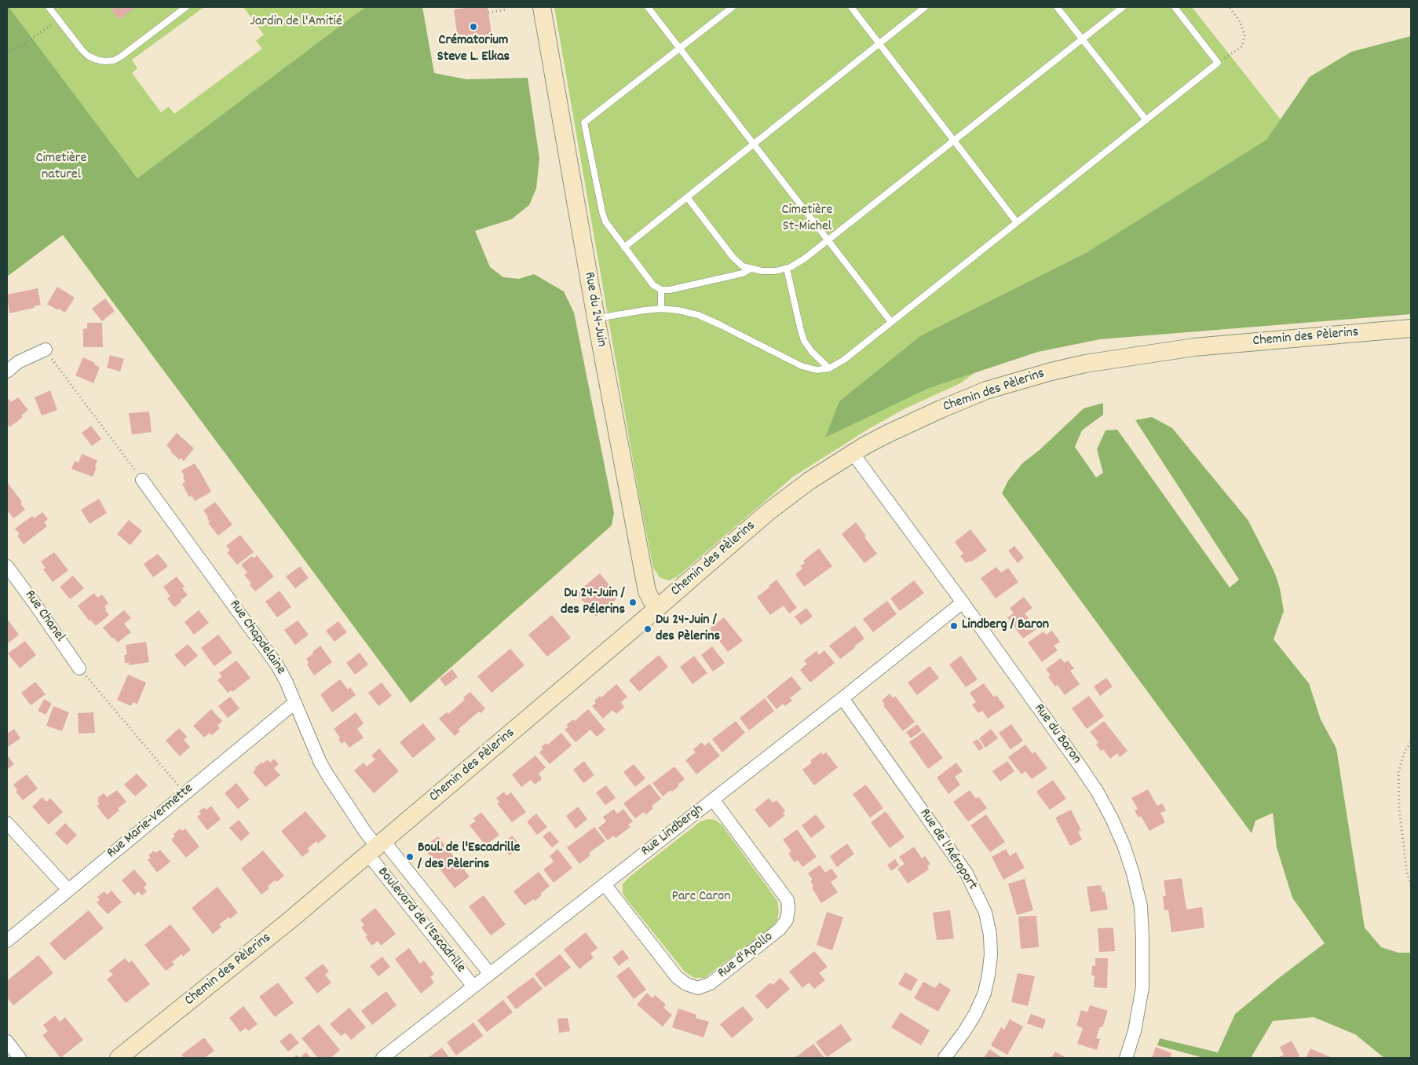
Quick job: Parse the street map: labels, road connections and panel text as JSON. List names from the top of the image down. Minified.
{"streets":{"street":["Rue du 24-Juin","Chemin des Pèlerins","Rue Chanel","Rue Chapdelaine","Rue du Baron","Rue Marie-Vermette","Rue Lindbergh","Rue de l'Aéroport","Boulevard de l'Escadrille","Rue d'Apollo"]},"crossings":[["Rue du 24-Juin","Chemin des Pèlerins"],["Chemin des Pèlerins","Rue Chapdelaine"],["Chemin des Pèlerins","Rue du Baron"],["Chemin des Pèlerins","Boulevard de l'Escadrille"],["Rue Chapdelaine","Rue Marie-Vermette"],["Rue Chapdelaine","Boulevard de l'Escadrille"],["Rue du Baron","Rue Lindbergh"],["Rue Lindbergh","Rue de l'Aéroport"],["Rue Lindbergh","Boulevard de l'Escadrille"],["Rue Lindbergh","Rue d'Apollo"]],"parks":["Jardin de l'Amitié","Cimetière naturel","Cimetière St-Michel","Parc Caron"],"places":["Crématorium Steve L. Elkas","Du 24-Juin / des Pélerins","Lindberg / Baron","Du 24-Juin / des Pèlerins","Boul. de l'Escadrille / des Pèlerins"]}
